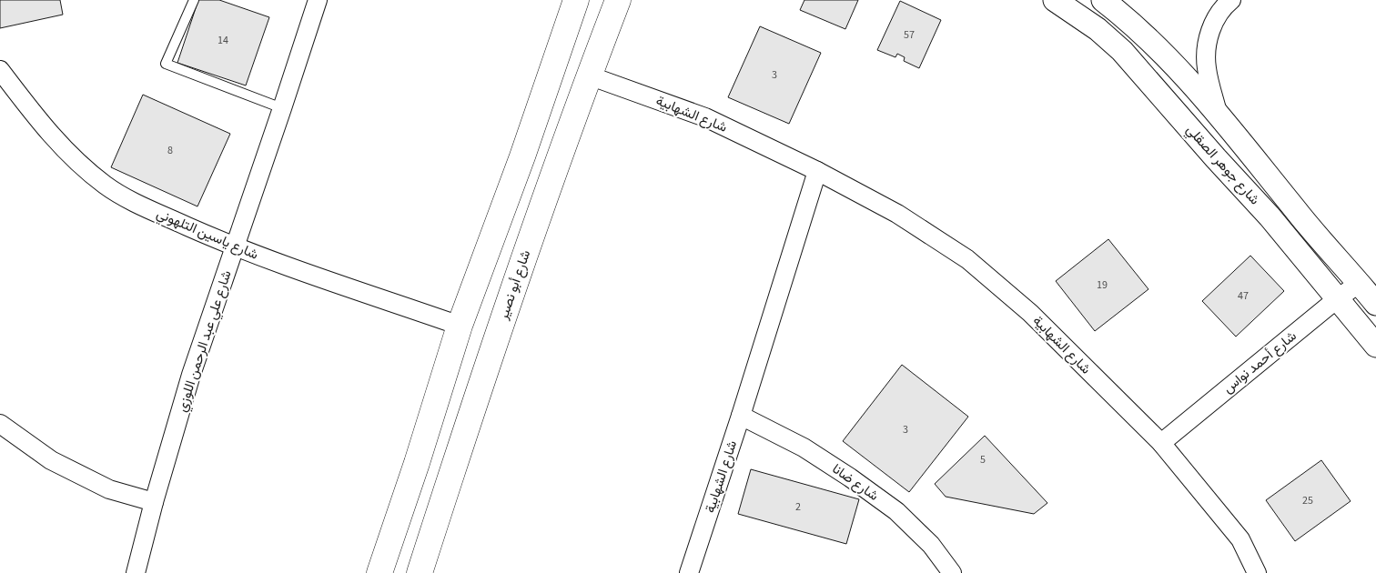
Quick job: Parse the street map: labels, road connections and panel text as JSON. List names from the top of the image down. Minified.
{"streets":{"main road":["شارع أبو نصير"],"street":["شارع الشهابية","شارع جوهر الصقلي","شارع ياسين التلهوني","شارع علي عبد الرحمن اللوزي","شارع أحمد نواس","شارع ضانا"]},"crossings":[["شارع الشهابية","شارع أبو نصير"],["شارع الشهابية","شارع أحمد نواس"],["شارع الشهابية","شارع ضانا"],["شارع جوهر الصقلي","شارع أحمد نواس"],["شارع ياسين التلهوني","شارع علي عبد الرحمن اللوزي"]],"house_numbers":["57","14","3","8","19","47","3","5","25","2"]}
